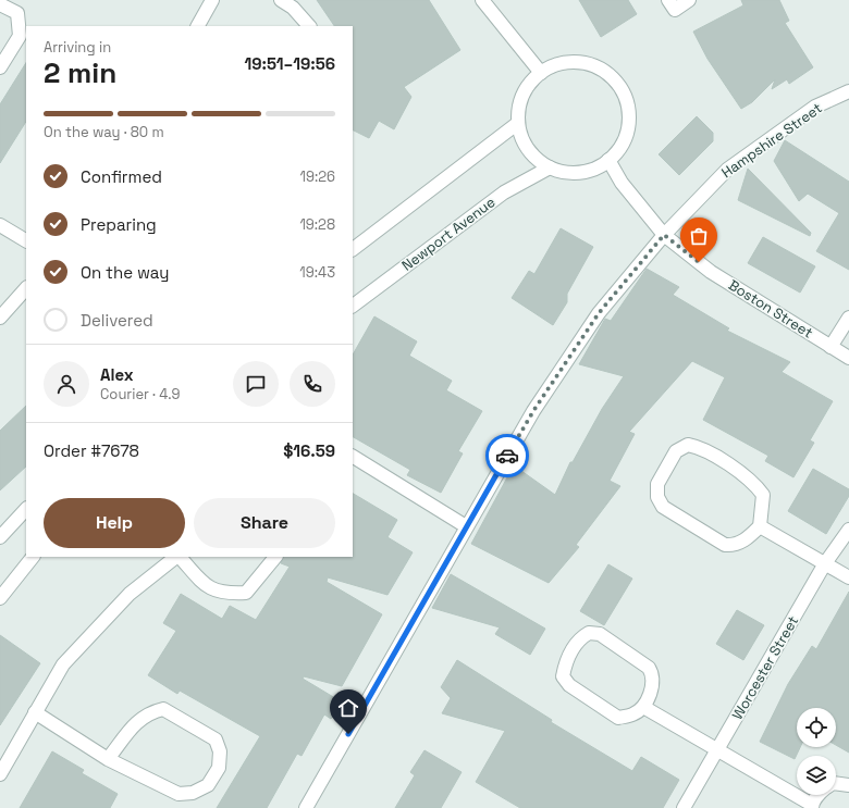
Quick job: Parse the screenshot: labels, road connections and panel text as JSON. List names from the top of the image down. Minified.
{"streets":{"street":["Hampshire Street","Newport Avenue","Boston Street","Worcester Street"]},"crossings":[["Hampshire Street","Boston Street"],["Newport Avenue","Boston Street"]],"page":{"heading":["2 min","Arriving in","19:51–19:56"],"panel":["Alex","Courier · 4.9","Order #7678","$16.59"],"bar":"On the way · 80 m","list":[["Confirmed","19:26"],["Preparing","19:28"],["On the way","19:43"],"Delivered"],"buttons":["Help","Share"]}}
